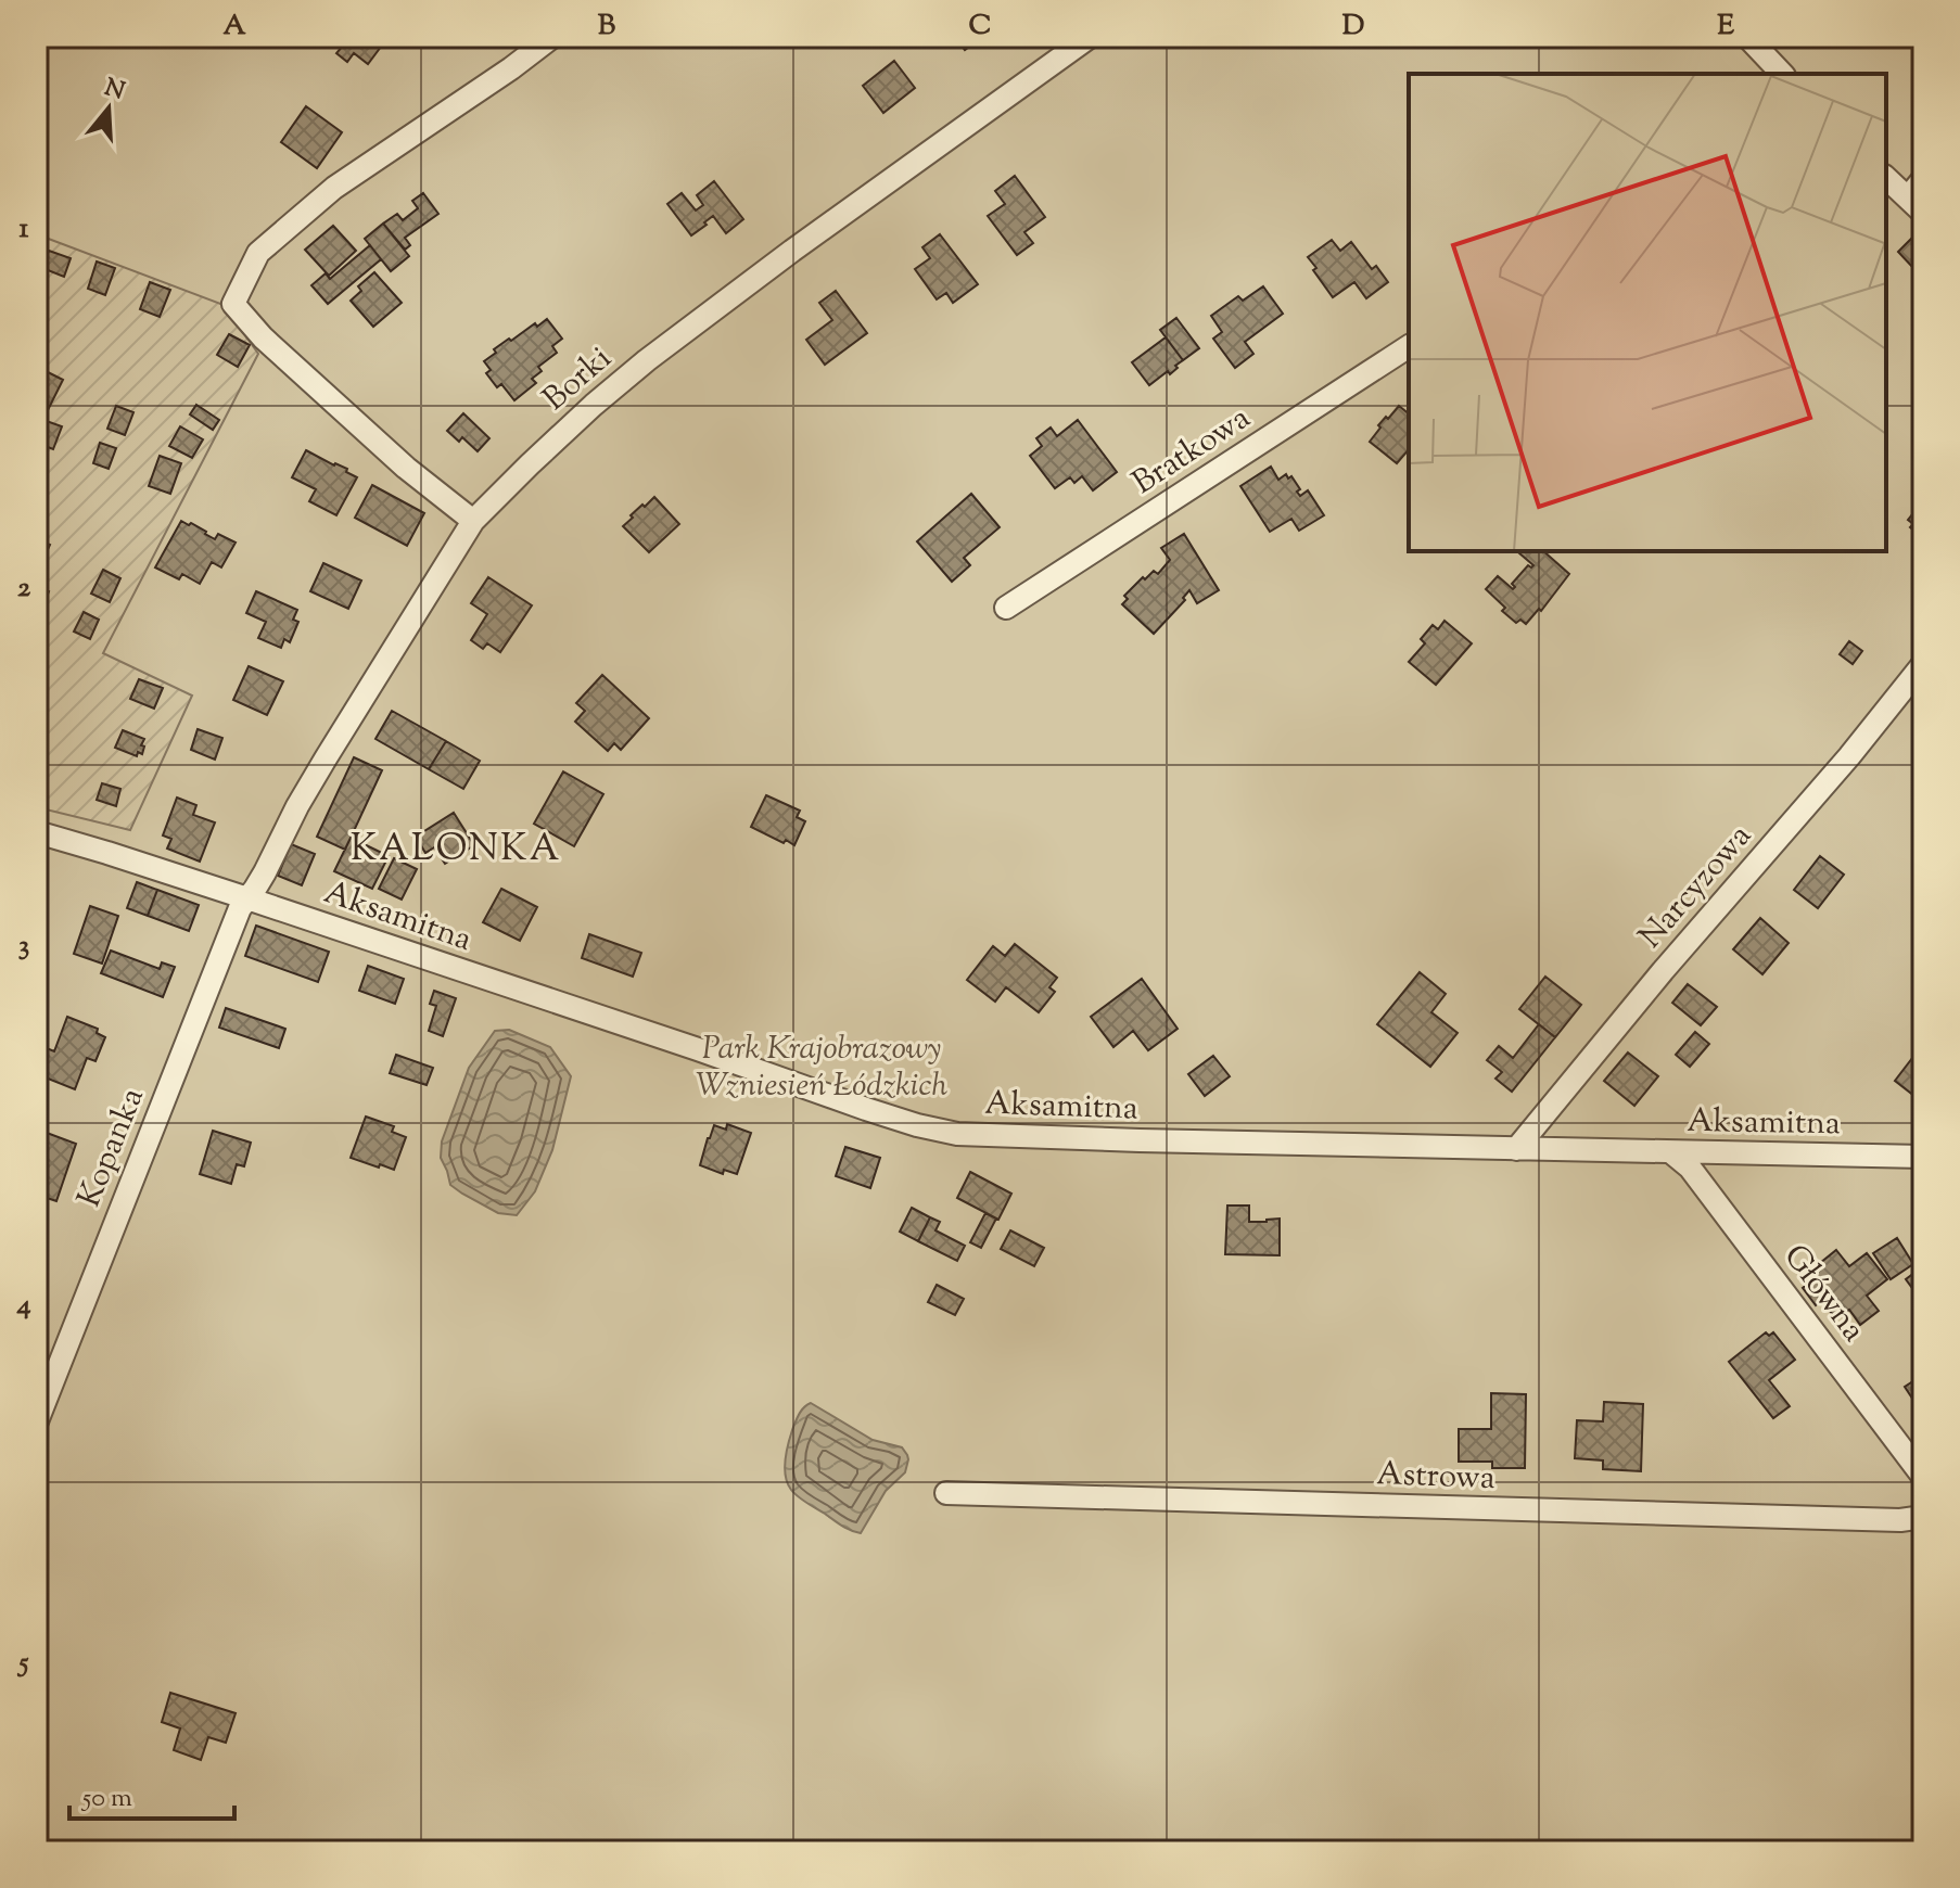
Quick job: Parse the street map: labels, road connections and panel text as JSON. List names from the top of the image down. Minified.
{"streets":{"street":["Borki","Bratkowa","Narcyzowa","Aksamitna","Kopanka","Główna","Astrowa"]},"crossings":[["Borki","Aksamitna"],["Borki","Kopanka"],["Narcyzowa","Aksamitna"],["Aksamitna","Kopanka"],["Aksamitna","Główna"]],"districts":["KALONKA"],"parks":["Park Krajobrazowy Wzniesień Łódzkich"],"scale_bar":"50 m","north":"top","grid":{"columns":["A","B","C","D","E"],"rows":["1","2","3","4","5"]}}
